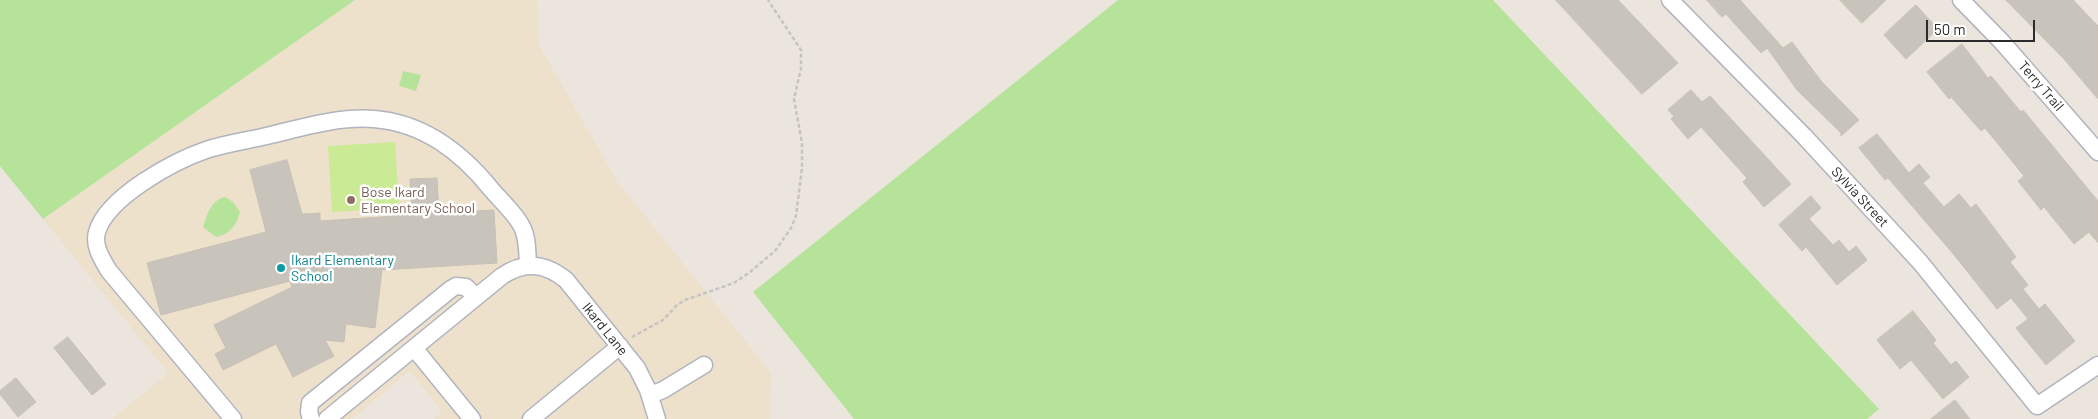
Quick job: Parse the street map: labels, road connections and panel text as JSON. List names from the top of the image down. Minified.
{"streets":{"street":["Terry Trail","Sylvia Street","Ikard Lane"]},"places":["Bose Ikard Elementary School","Ikard Elementary School"],"scale_bar":"50 m"}
